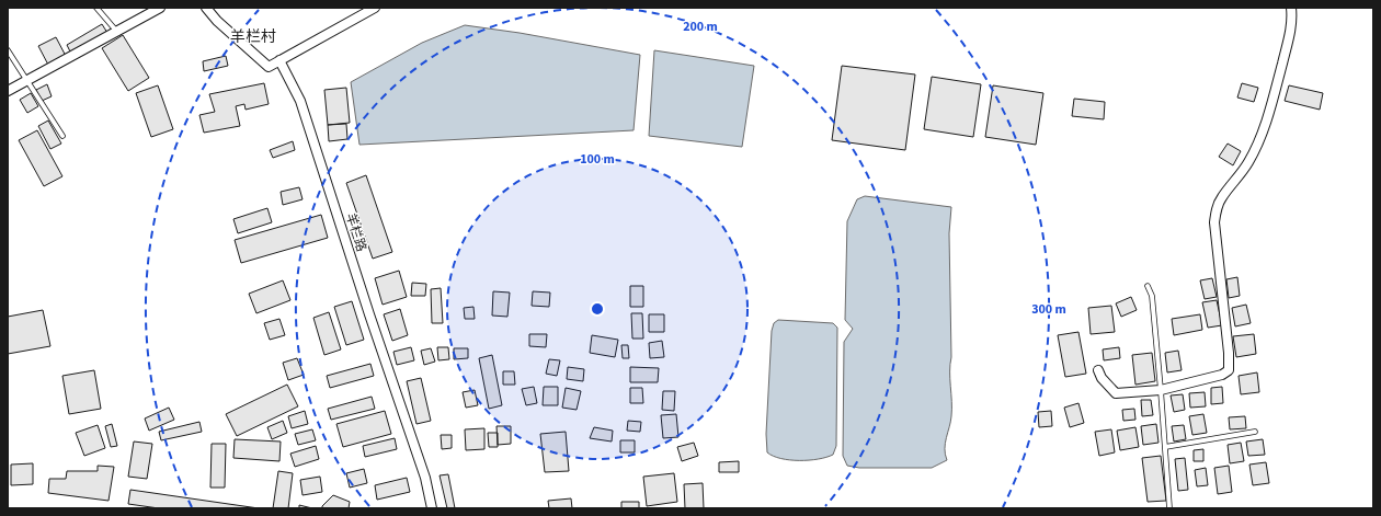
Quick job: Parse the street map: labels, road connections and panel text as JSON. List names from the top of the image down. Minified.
{"streets":{"street":["羊栏路"]},"districts":["羊栏村"],"rings":["200 m","100 m","300 m"]}
